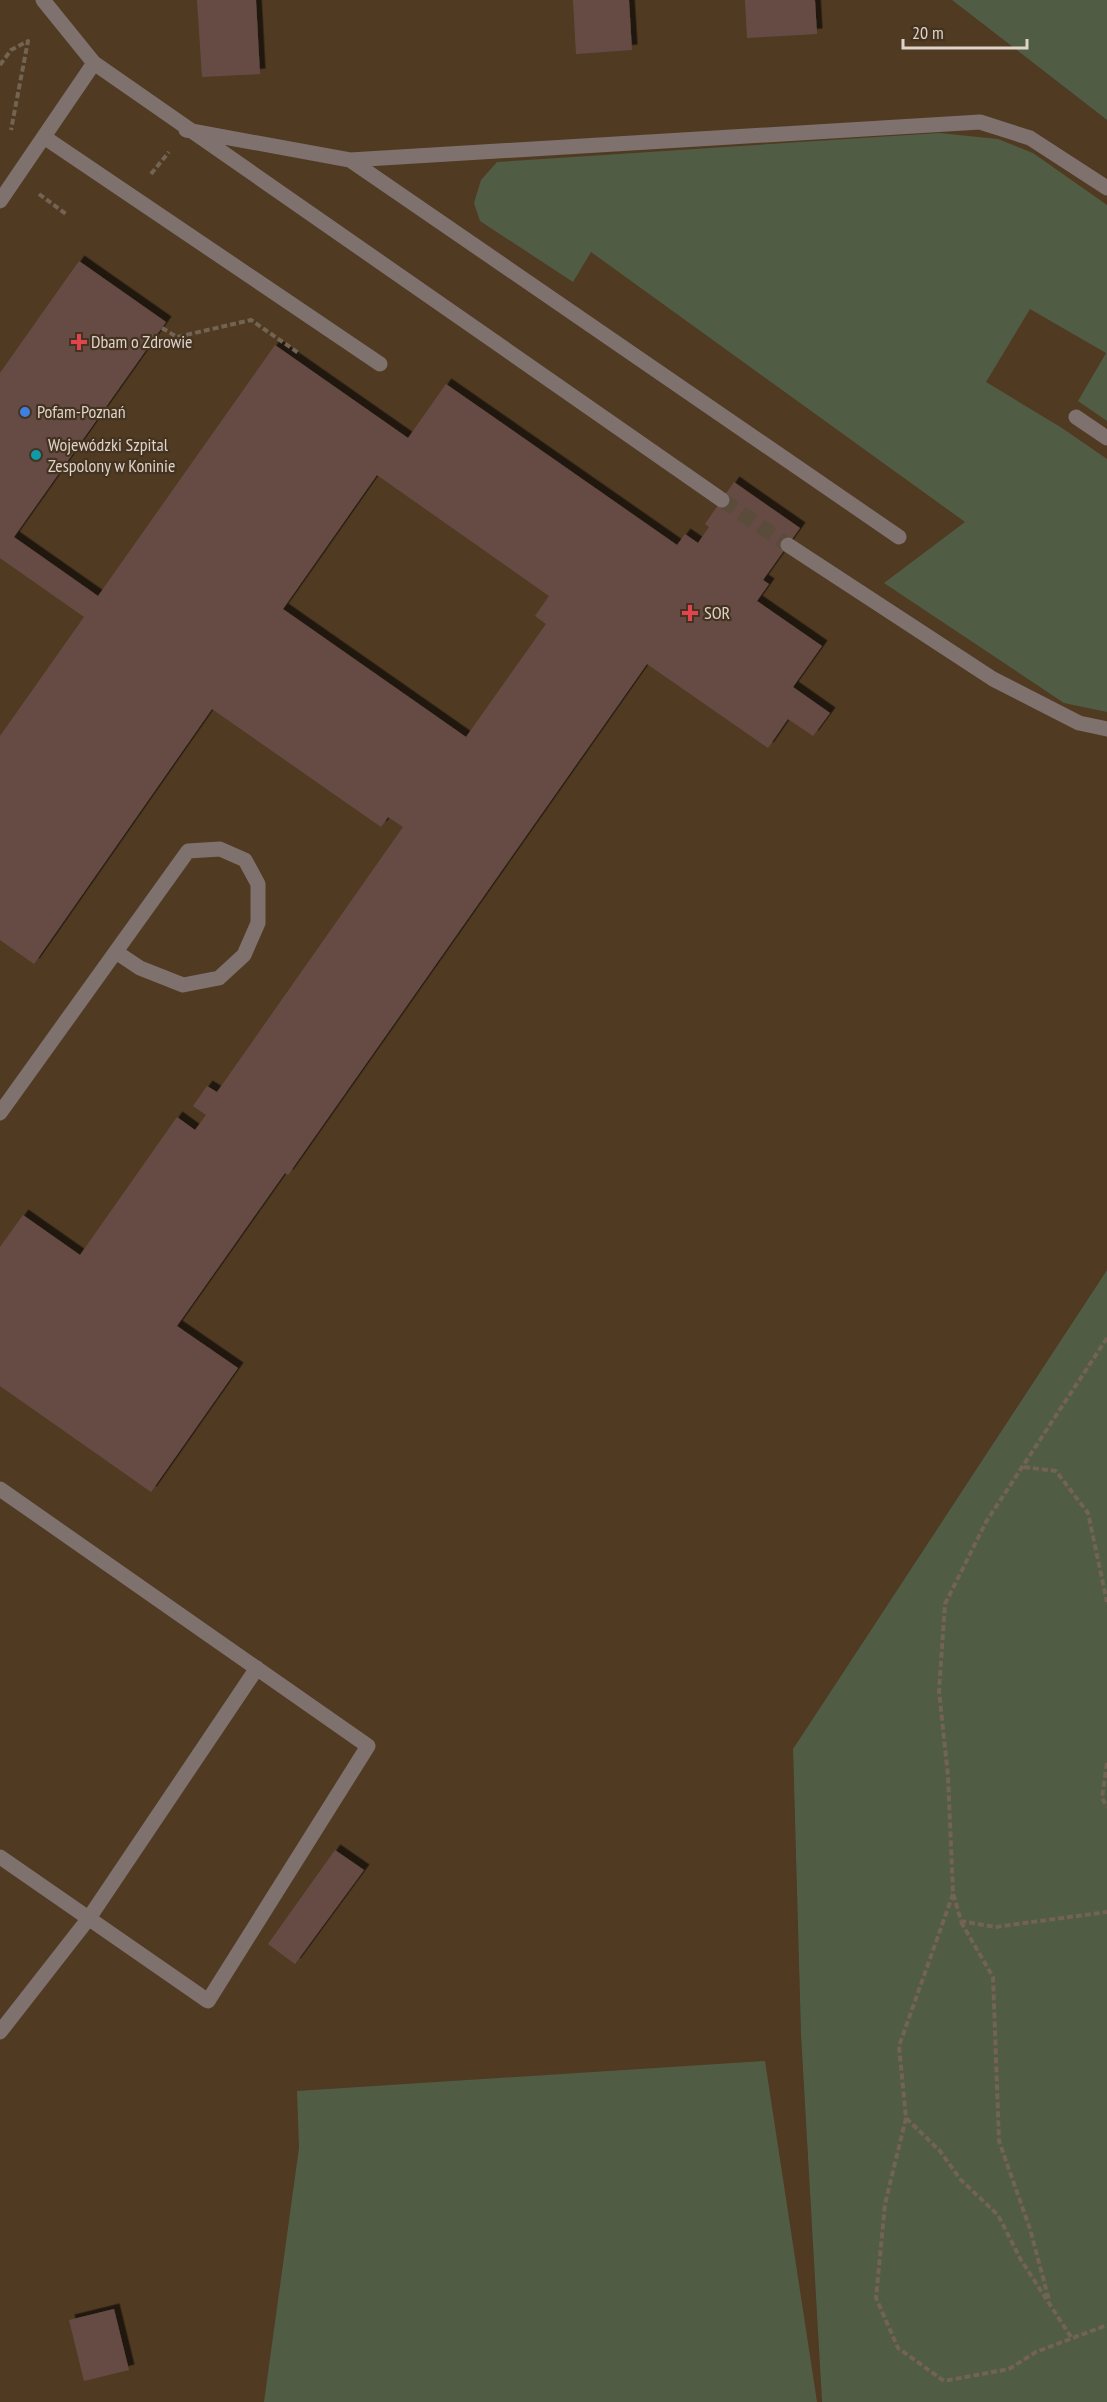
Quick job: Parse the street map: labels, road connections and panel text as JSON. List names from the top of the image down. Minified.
{"places":{"health":["Dbam o Zdrowie","SOR"],"other":["Pofam-Poznań","Wojewódzki Szpital Zespolony w Koninie"]},"scale_bar":"20 m"}
